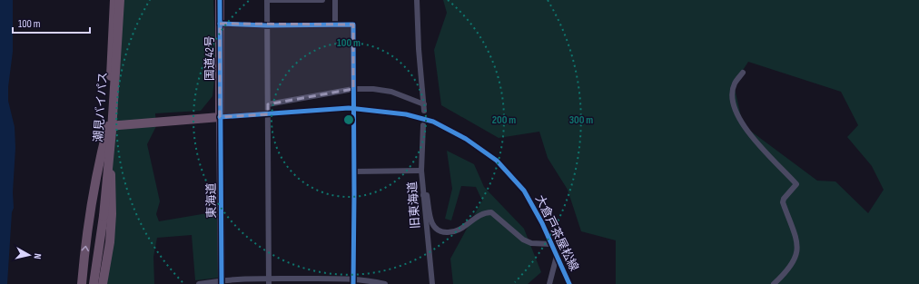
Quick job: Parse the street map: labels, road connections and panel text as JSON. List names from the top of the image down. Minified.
{"streets":{"highway":["国道42号","潮見バイパス"],"main road":["東海道"],"street":["旧東海道","大倉戸茶屋松線"]},"crossings":[["国道42号","東海道"],["国道42号","大倉戸茶屋松線"],["東海道","大倉戸茶屋松線"]],"scale_bar":"100 m","north":"right","rings":["100 m","200 m","300 m"]}
